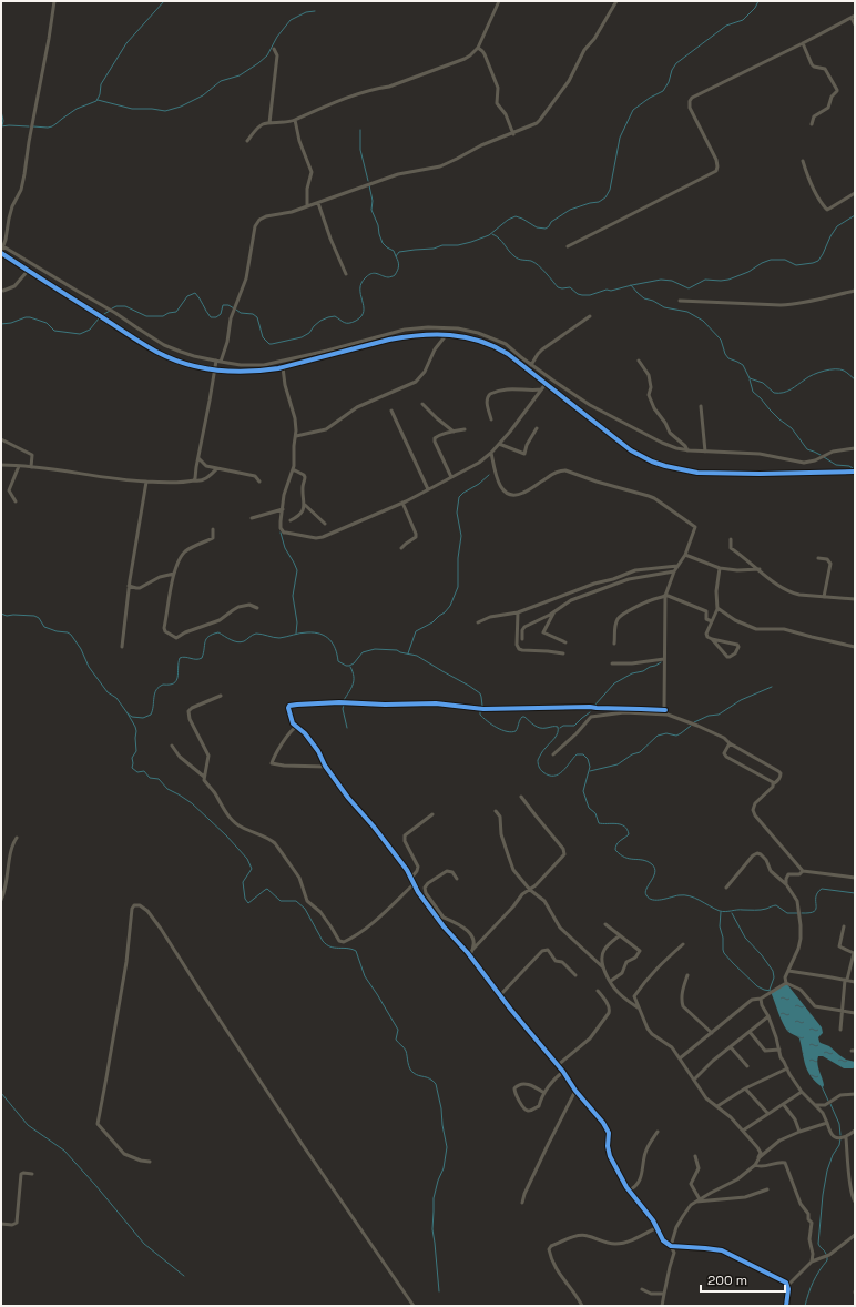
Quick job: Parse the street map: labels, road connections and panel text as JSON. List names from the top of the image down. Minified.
{"scale_bar":"200 m"}
